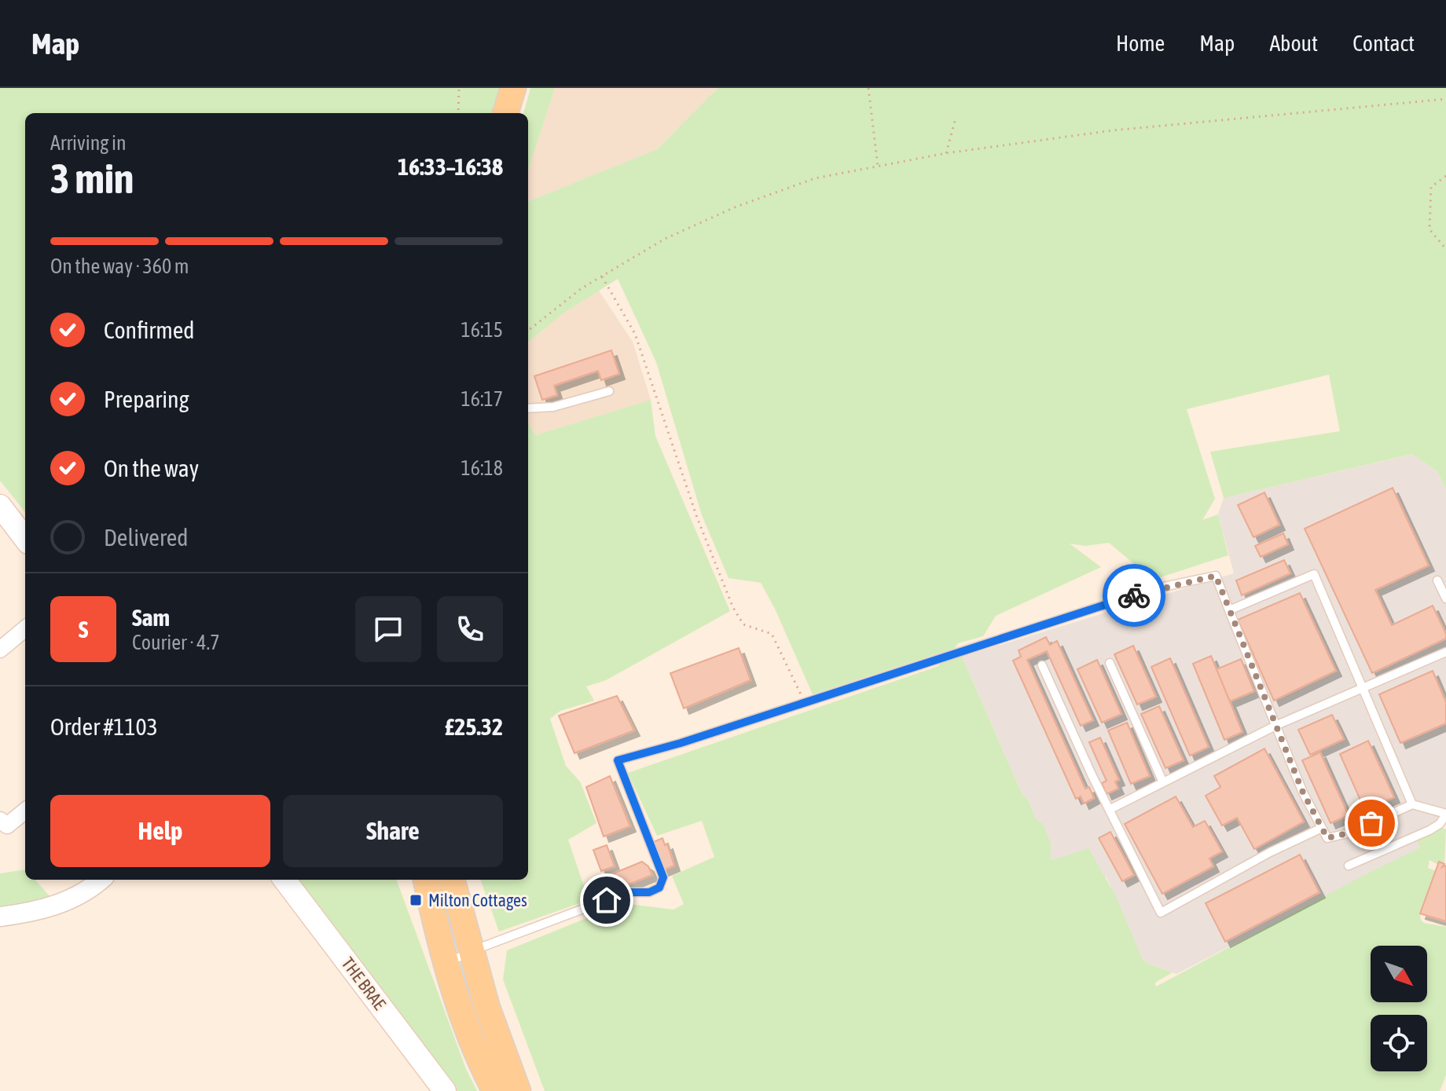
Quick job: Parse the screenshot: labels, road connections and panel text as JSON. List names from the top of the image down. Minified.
{"streets":{"main road":["THE BRAE"]},"places":{"transit":["Milton Cottages"]},"north":"bottom right","page":{"header":"Map","nav":["Home","Map","About","Contact"],"heading":["3 min","Arriving in","16:33–16:38"],"panel":["Sam","Courier · 4.7","Order #1103","£25.32"],"bar":"On the way · 360 m","list":[["Confirmed","16:15"],["Preparing","16:17"],["On the way","16:18"],"Delivered"],"round":"S","buttons":["Help","Share"]}}
